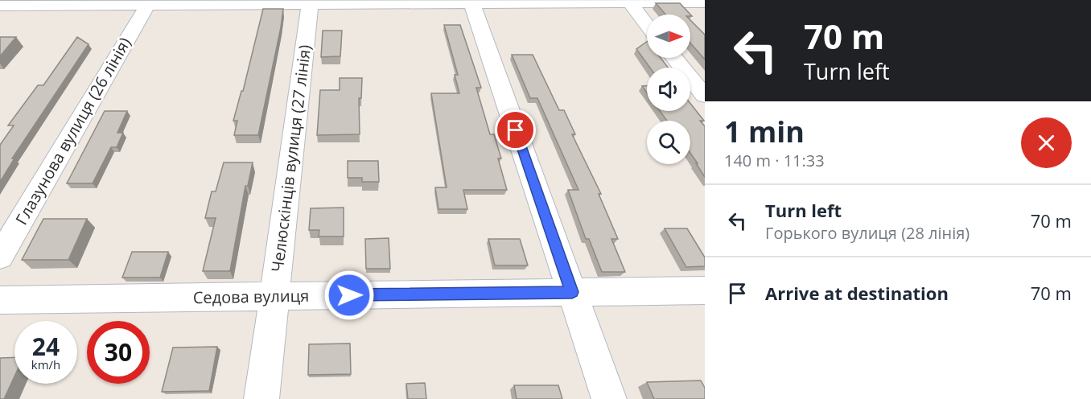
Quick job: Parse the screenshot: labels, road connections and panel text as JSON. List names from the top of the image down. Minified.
{"streets":{"street":["Глазунова вулиця (26 лiнiя)","Челюскінців вулиця (27 лiнiя)","Седова вулиця"]},"crossings":[["Челюскінців вулиця (27 лiнiя)","Седова вулиця"]],"north":"right","page":{"turn":["70 m","Turn left"],"heading":["1 min","140 m · 11:33"],"list":[{"name":"Turn left","note":"Горького вулиця (28 лiнiя)","value":"70 m"},{"name":"Arrive at destination","value":"70 m"}],"speed":"24 km/h","limit":"30"}}
